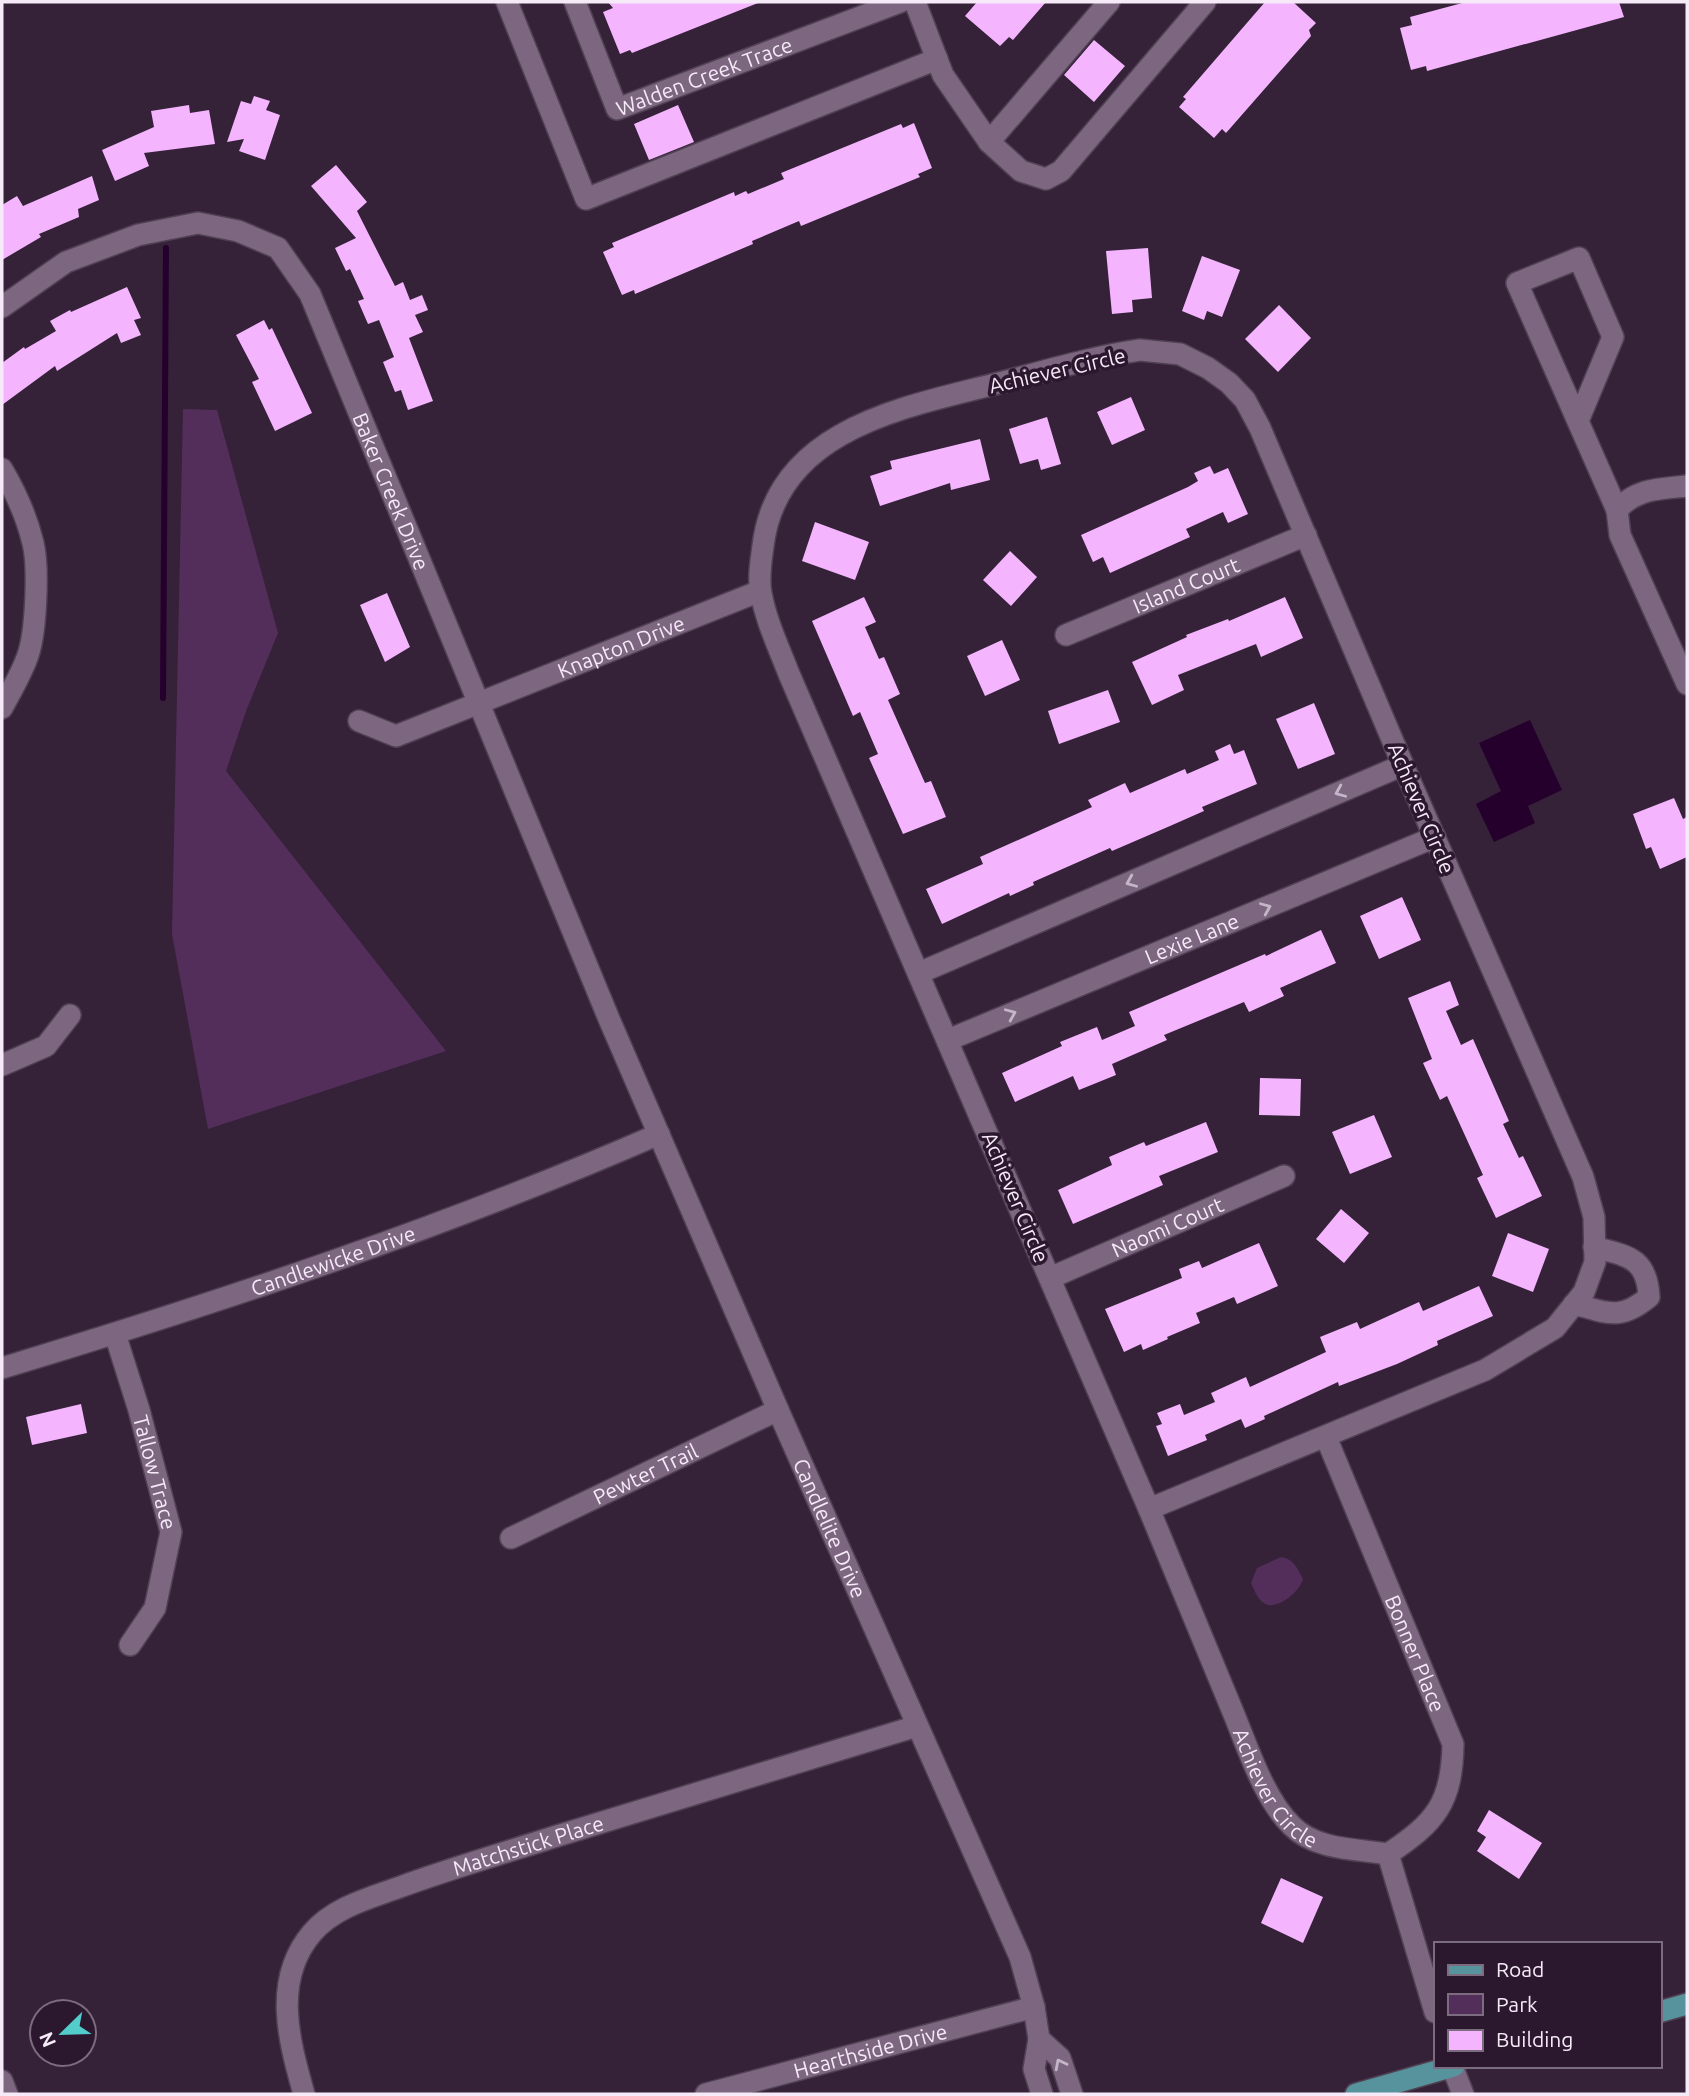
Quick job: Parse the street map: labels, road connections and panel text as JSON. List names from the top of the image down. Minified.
{"streets":{"street":["Walden Creek Trace","Achiever Circle","Baker Creek Drive","Island Court","Knapton Drive","Lexie Lane","Naomi Court","Candlewicke Drive","Tallow Trace","Pewter Trail","Candlelite Drive","Bonner Place","Matchstick Place","Hearthside Drive"]},"crossings":[["Achiever Circle","Island Court"],["Achiever Circle","Knapton Drive"],["Achiever Circle","Lexie Lane"],["Achiever Circle","Naomi Court"],["Achiever Circle","Bonner Place"],["Baker Creek Drive","Knapton Drive"],["Baker Creek Drive","Candlelite Drive"],["Candlewicke Drive","Tallow Trace"],["Candlewicke Drive","Candlelite Drive"],["Pewter Trail","Candlelite Drive"],["Candlelite Drive","Matchstick Place"],["Candlelite Drive","Hearthside Drive"]],"legend":["Road","Park","Building"],"north":"bottom left"}
